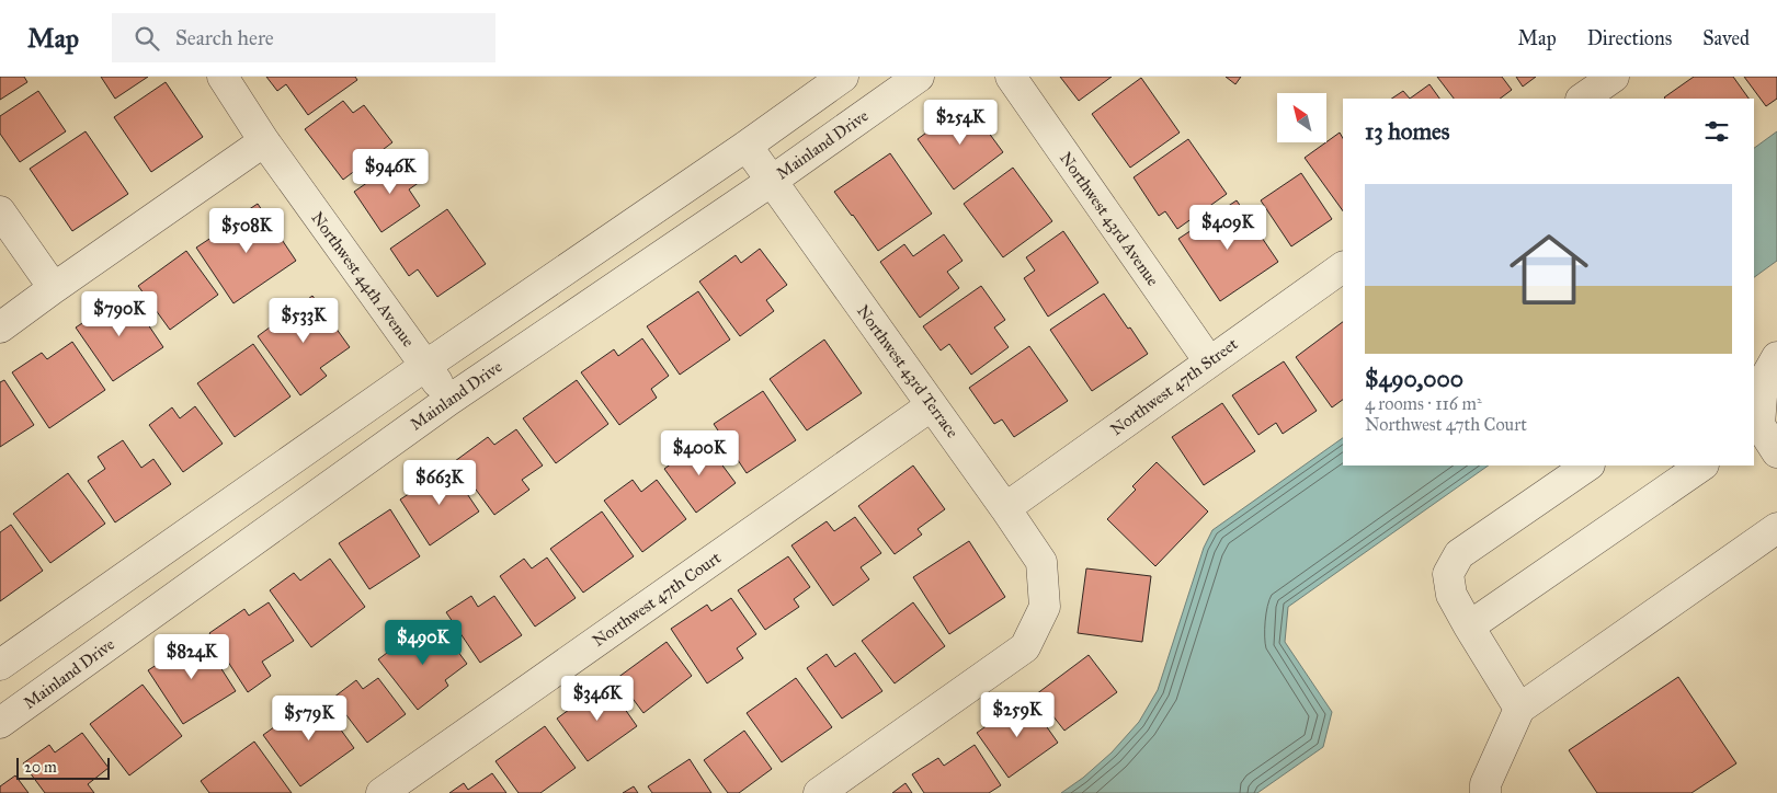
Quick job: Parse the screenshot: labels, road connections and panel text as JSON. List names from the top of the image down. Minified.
{"streets":{"street":["Mainland Drive","Northwest 43rd Avenue","Northwest 44th Avenue","Northwest 43rd Terrace","Northwest 47th Street","Northwest 47th Court"]},"crossings":[["Mainland Drive","Northwest 44th Avenue"],["Mainland Drive","Northwest 43rd Terrace"],["Northwest 43rd Avenue","Northwest 47th Street"],["Northwest 43rd Terrace","Northwest 47th Street"],["Northwest 43rd Terrace","Northwest 47th Court"]],"scale_bar":"20 m","north":"top left","page":{"header":"Map","search":"Search here","nav":["Map","Directions","Saved"],"heading":"13 homes","price":["$254K","$946K","$409K","$508K","$790K","$533K","$400K","$663K","$490K","$824K","$346K","$259K","$579K"],"list":[{"name":"$490,000","note":"4 rooms · 116 m² · Northwest 47th Court"}],"scale":"20 m"}}
